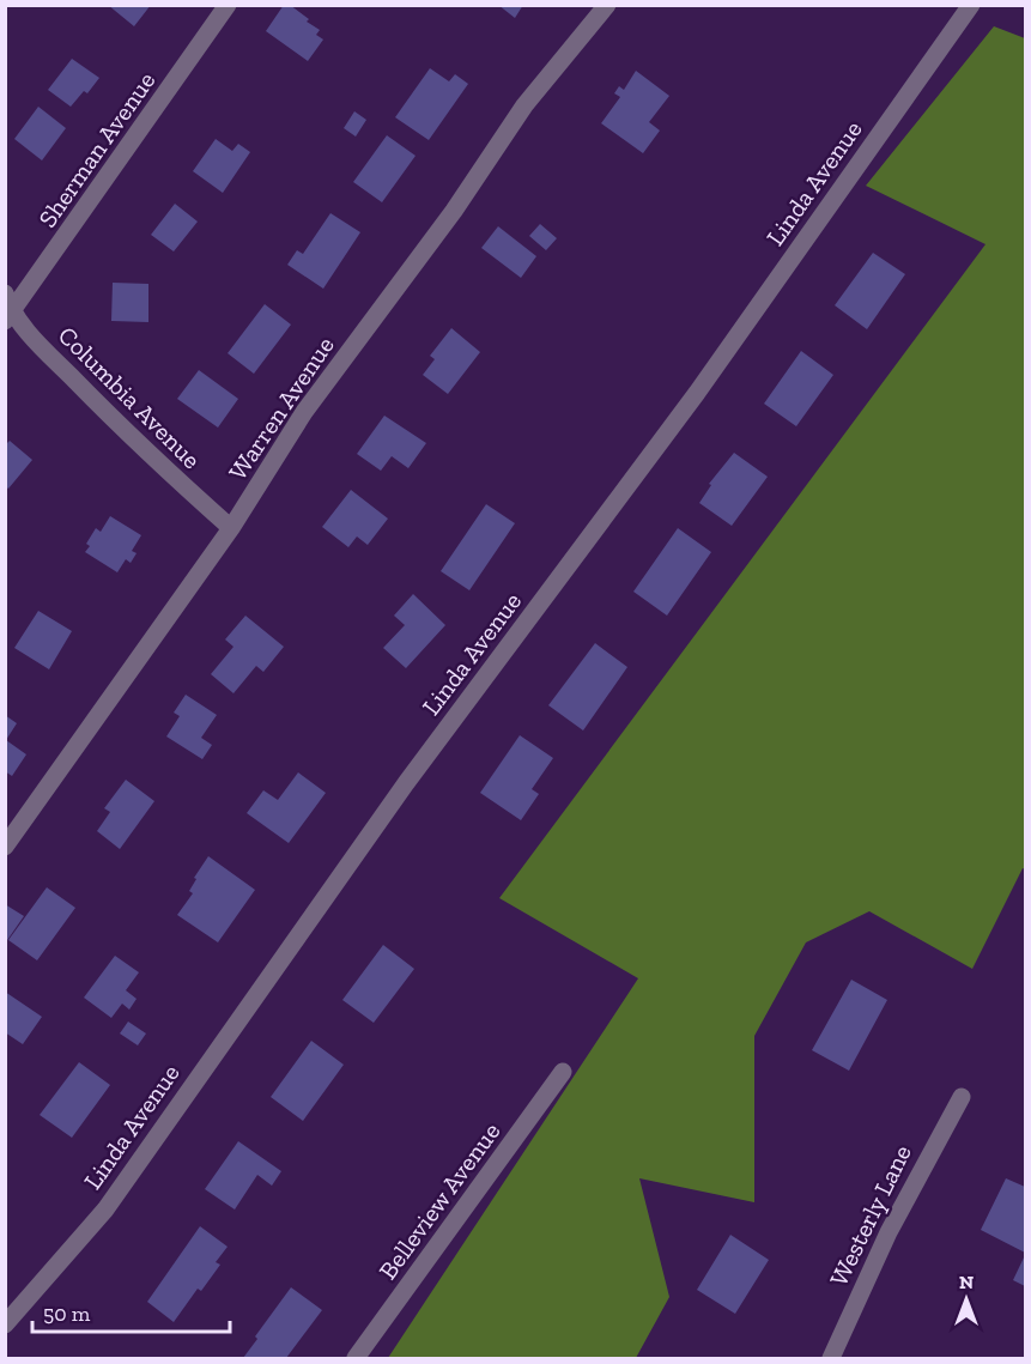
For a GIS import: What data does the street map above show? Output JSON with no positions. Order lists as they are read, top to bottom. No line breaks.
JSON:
{"streets":{"street":["Sherman Avenue","Linda Avenue","Columbia Avenue","Warren Avenue","Belleview Avenue","Westerly Lane"]},"crossings":[["Sherman Avenue","Columbia Avenue"],["Columbia Avenue","Warren Avenue"]],"scale_bar":"50 m","north":"top"}
